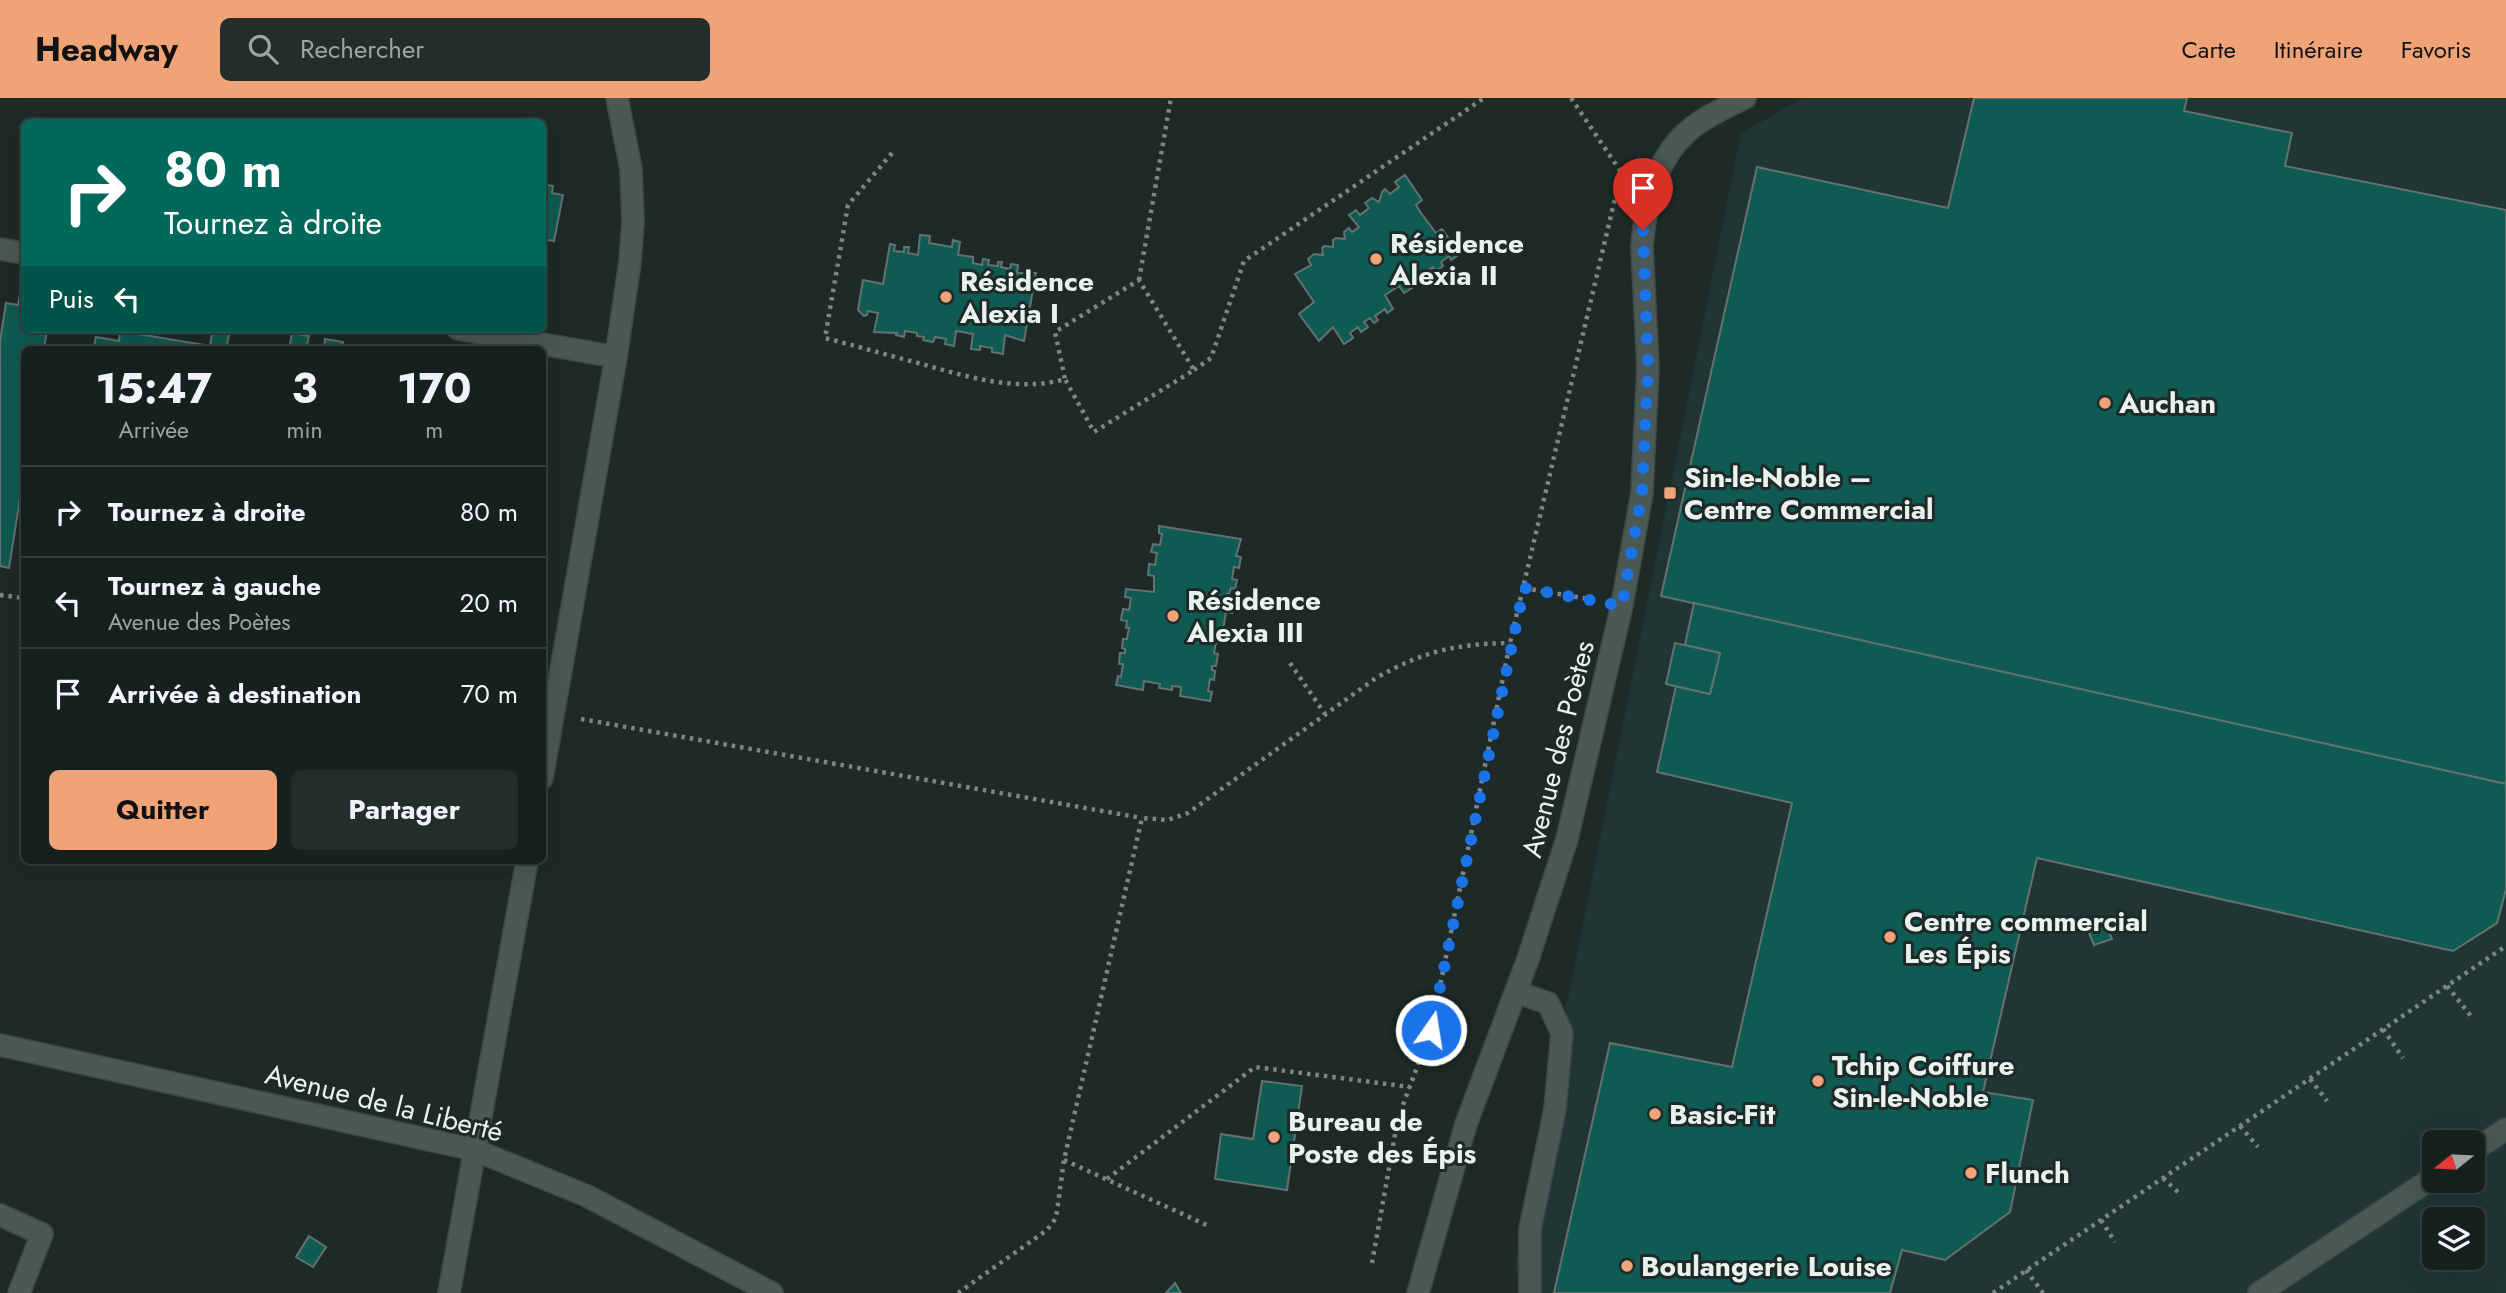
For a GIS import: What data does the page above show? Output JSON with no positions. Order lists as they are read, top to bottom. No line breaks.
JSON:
{"streets":{"street":["Avenue des Poètes","Avenue de la Liberté"]},"places":{"other":["Résidence Alexia II","Résidence Alexia I","Auchan","Résidence Alexia III","Centre commercial Les Épis","Tchip Coiffure Sin-le-Noble","Basic-Fit","Bureau de Poste des Épis","Flunch","Boulangerie Louise"],"transit":["Sin-le-Noble – Centre Commercial"]},"north":"left","page":{"header":"Headway","search":"Rechercher","nav":["Carte","Itinéraire","Favoris"],"turn":["80 m","Tournez à droite"],"then":"Puis","eta":["15:47","Arrivée","3","min","170","m"],"list":[{"name":"Tournez à droite","value":"80 m"},{"name":"Tournez à gauche","note":"Avenue des Poètes","value":"20 m"},{"name":"Arrivée à destination","value":"70 m"}],"buttons":["Quitter","Partager"]}}
